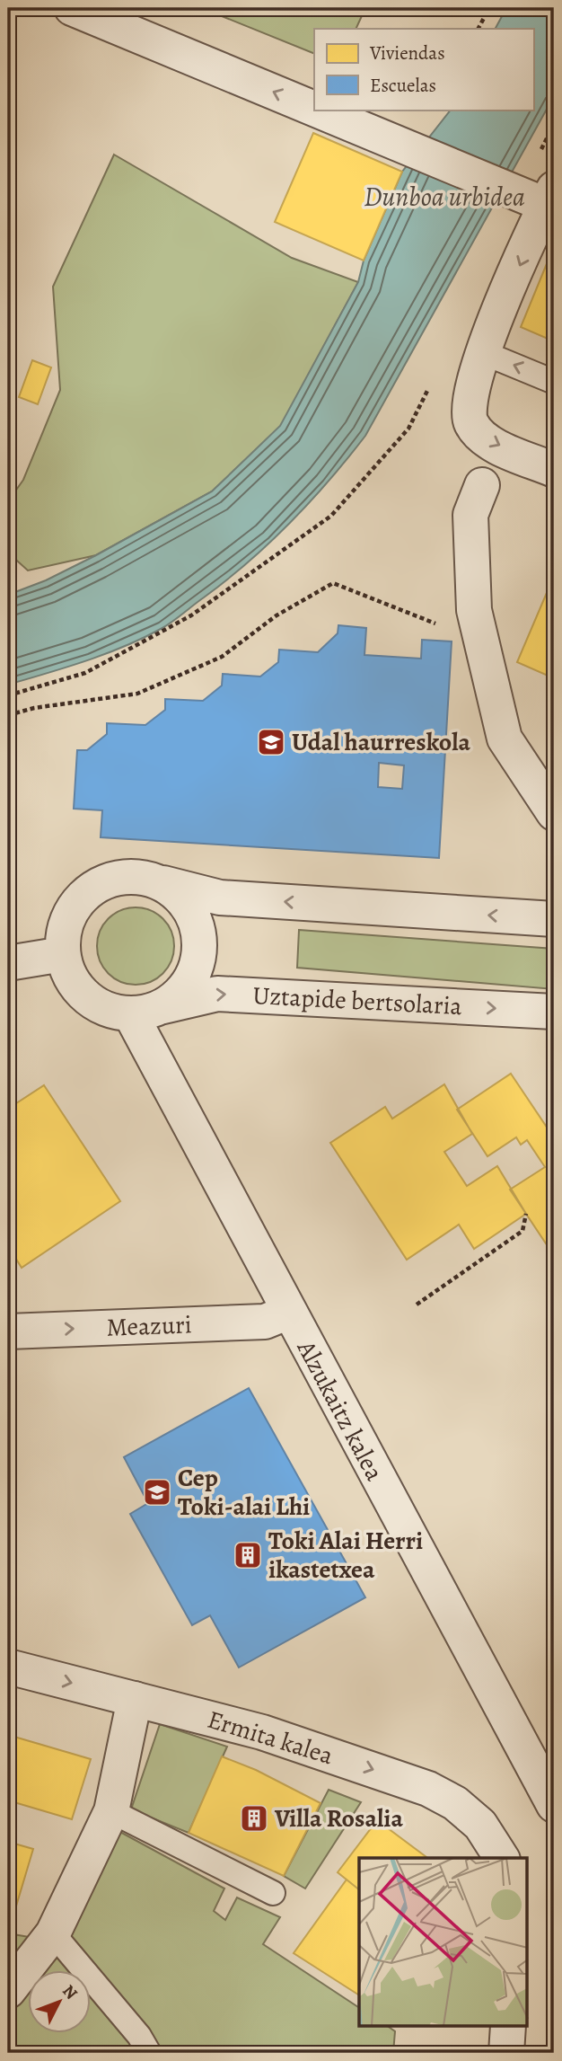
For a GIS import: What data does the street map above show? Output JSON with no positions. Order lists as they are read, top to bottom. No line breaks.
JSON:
{"streets":{"street":["Uztapide bertsolaria","Meazuri","Alzukaitz kalea","Ermita kalea"]},"crossings":[["Uztapide bertsolaria","Alzukaitz kalea"],["Meazuri","Alzukaitz kalea"]],"one_way":["Meazuri","Ermita kalea"],"water":["Dunboa urbidea"],"places":{"school or university":["Udal haurreskola","Cep Toki-alai Lhi"],"building":["Toki Alai Herri ikastetxea","Villa Rosalia"]},"legend":["Viviendas","Escuelas"],"north":"top right"}
